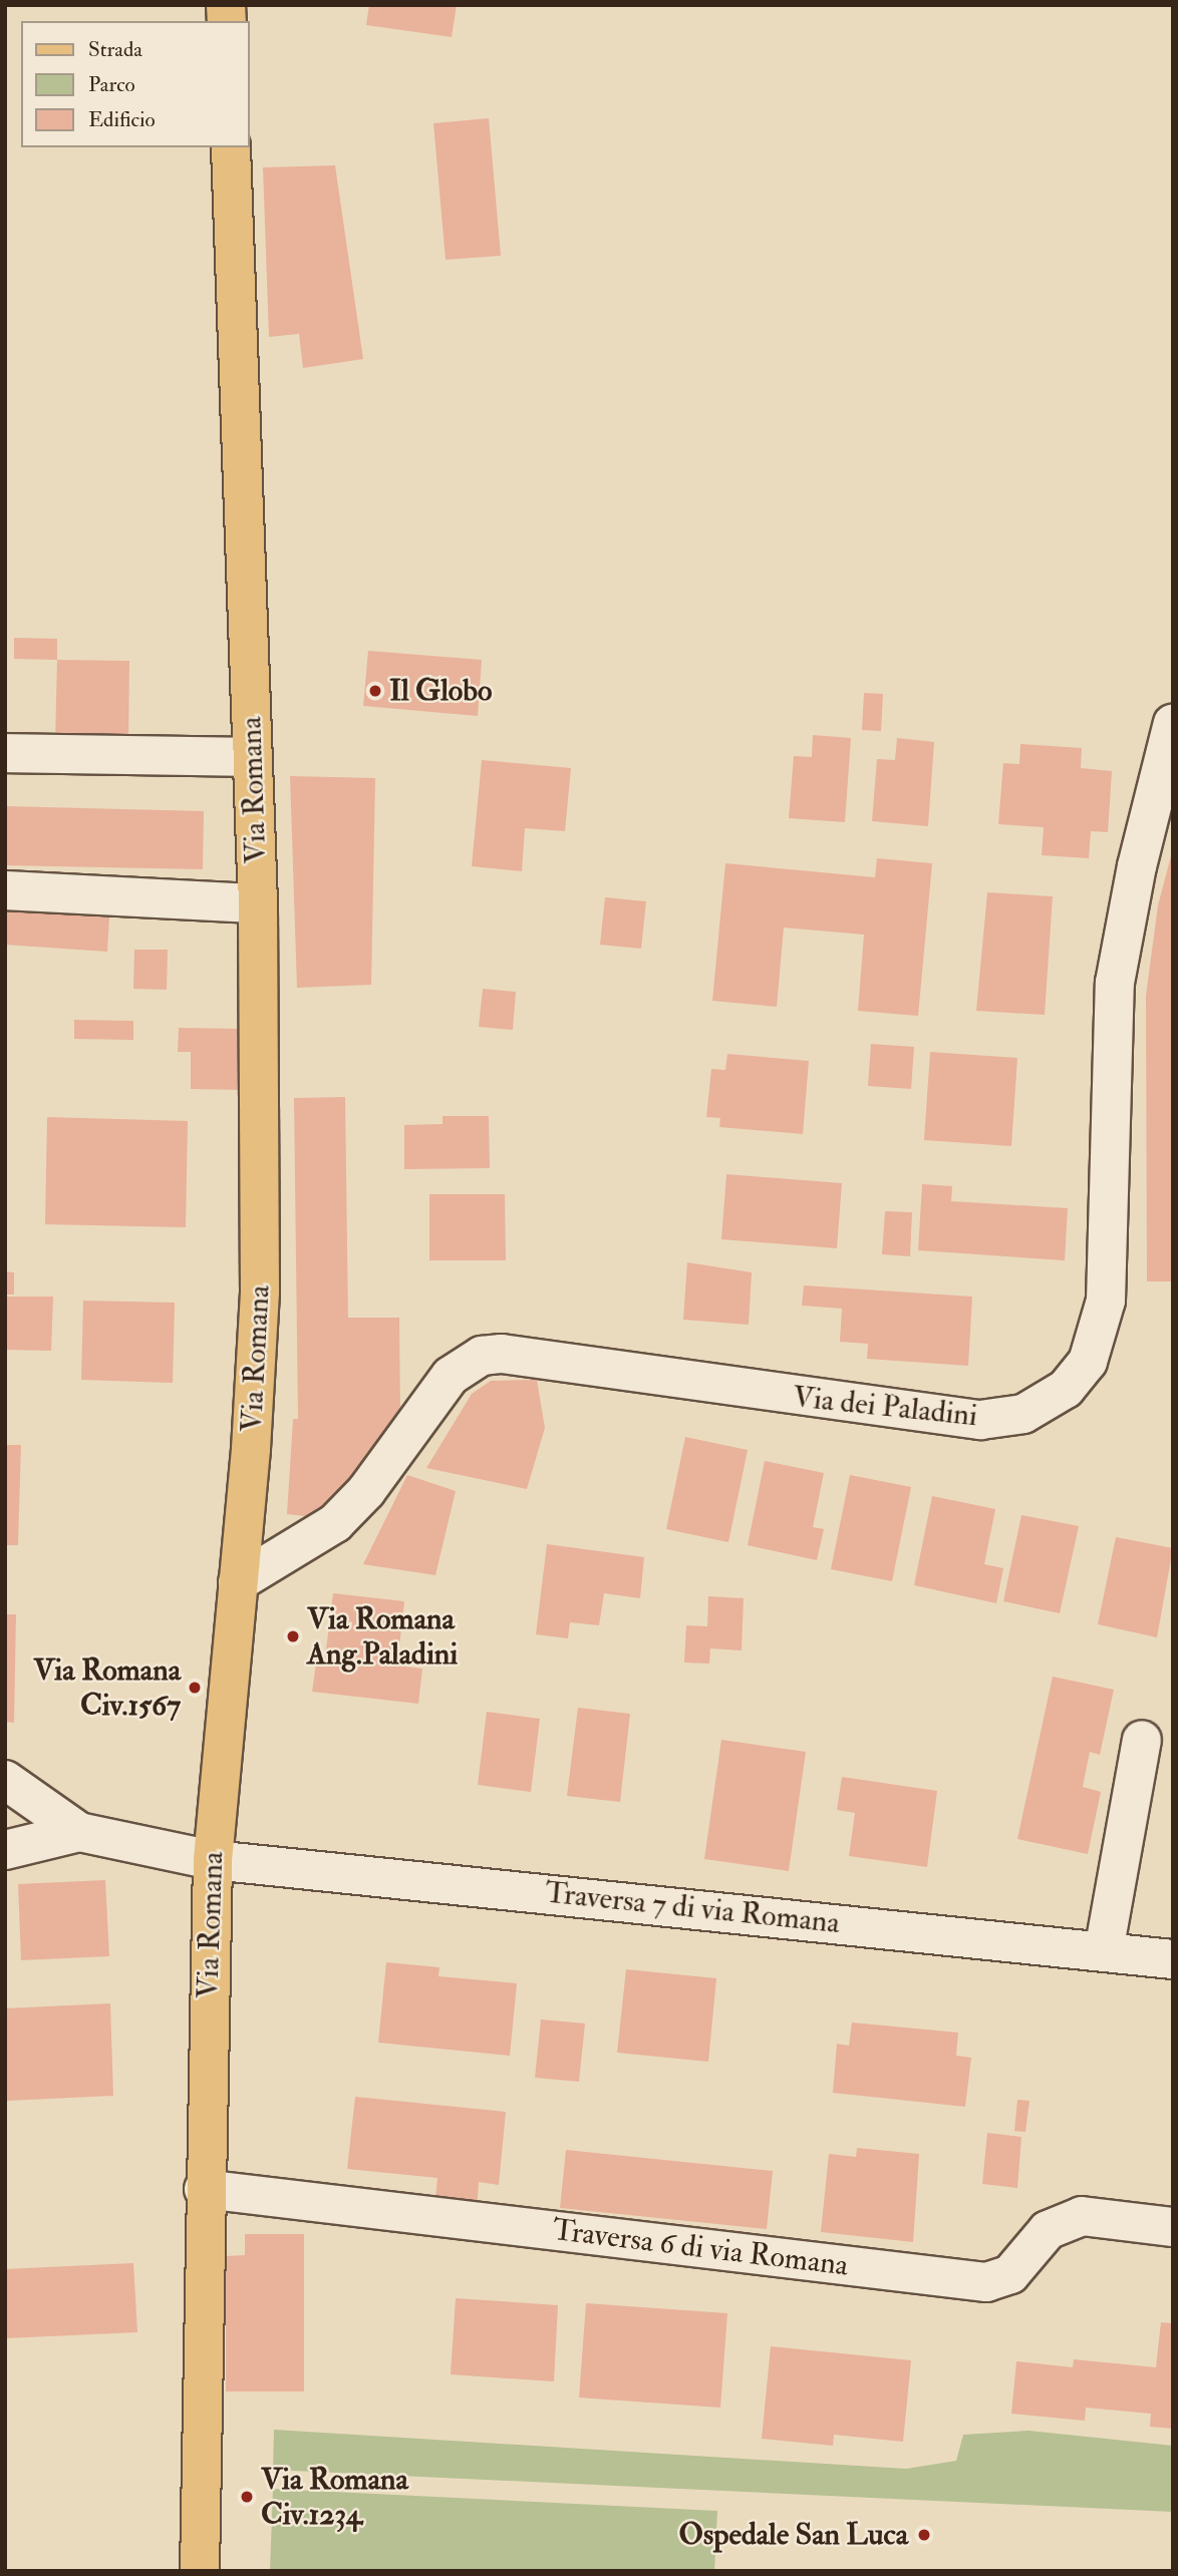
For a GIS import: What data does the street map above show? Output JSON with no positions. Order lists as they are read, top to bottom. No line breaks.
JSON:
{"streets":{"main road":["Via Romana"],"street":["Via dei Paladini","Traversa 7 di via Romana","Traversa 6 di via Romana"]},"crossings":[["Via Romana","Via dei Paladini"],["Via Romana","Traversa 7 di via Romana"],["Via Romana","Traversa 6 di via Romana"]],"places":["Il Globo","Via Romana Ang.Paladini","Via Romana Civ.1567","Via Romana Civ.1234","Ospedale San Luca"],"legend":["Strada","Parco","Edificio"]}
